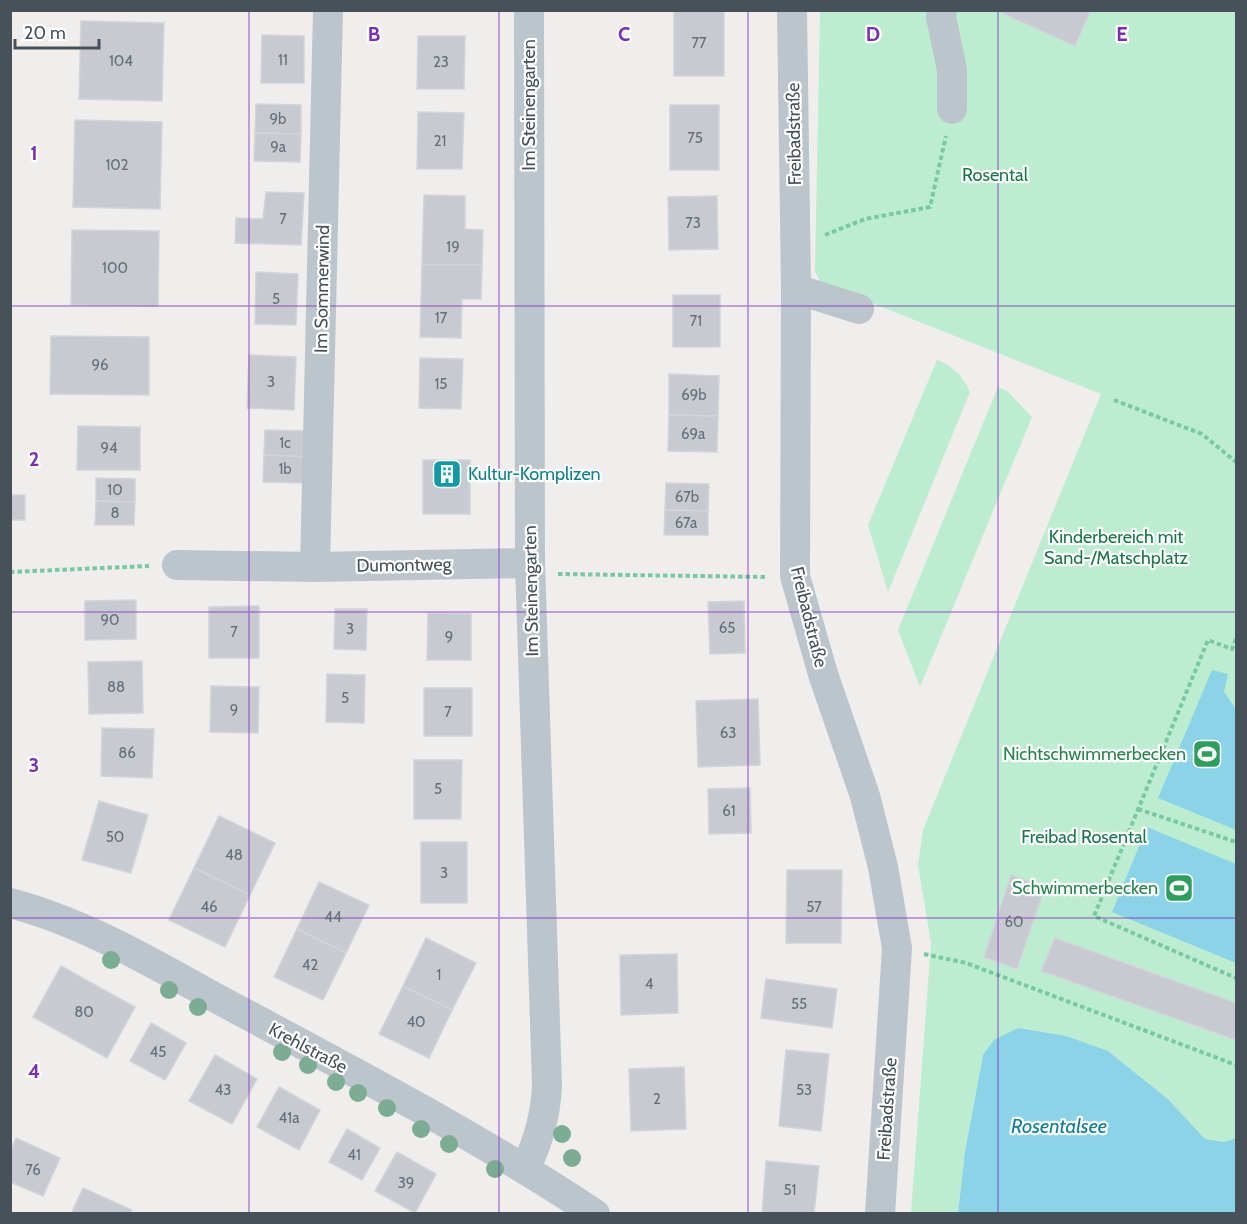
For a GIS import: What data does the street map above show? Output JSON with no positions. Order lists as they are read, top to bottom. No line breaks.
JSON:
{"streets":{"street":["Im Steinengarten","Freibadstraße","Im Sommerwind","Dumontweg","Krehlstraße"]},"crossings":[["Im Steinengarten","Dumontweg"],["Im Steinengarten","Krehlstraße"],["Im Sommerwind","Dumontweg"]],"water":["Rosentalsee"],"parks":["Rosental","Kinderbereich mit Sand-/Matschplatz","Freibad Rosental"],"places":{"building":["Kultur-Komplizen"],"sports":["Nichtschwimmerbecken","Schwimmerbecken"]},"house_numbers":["77","11","104","23","9b","75","21","9a","102","7","73","19","100","5","17","71","96","3","15","69b","69a","1c","94","1b","10","67b","8","67a","90","65","3","7","9","88","5","9","7","63","86","5","61","50","48","3","46","57","44","60","42","1","4","55","80","40","45","43","53","2","41a","41","76","39","51"],"scale_bar":"20 m","grid":{"columns":["B","C","D","E"],"rows":["1","2","3","4"]}}
